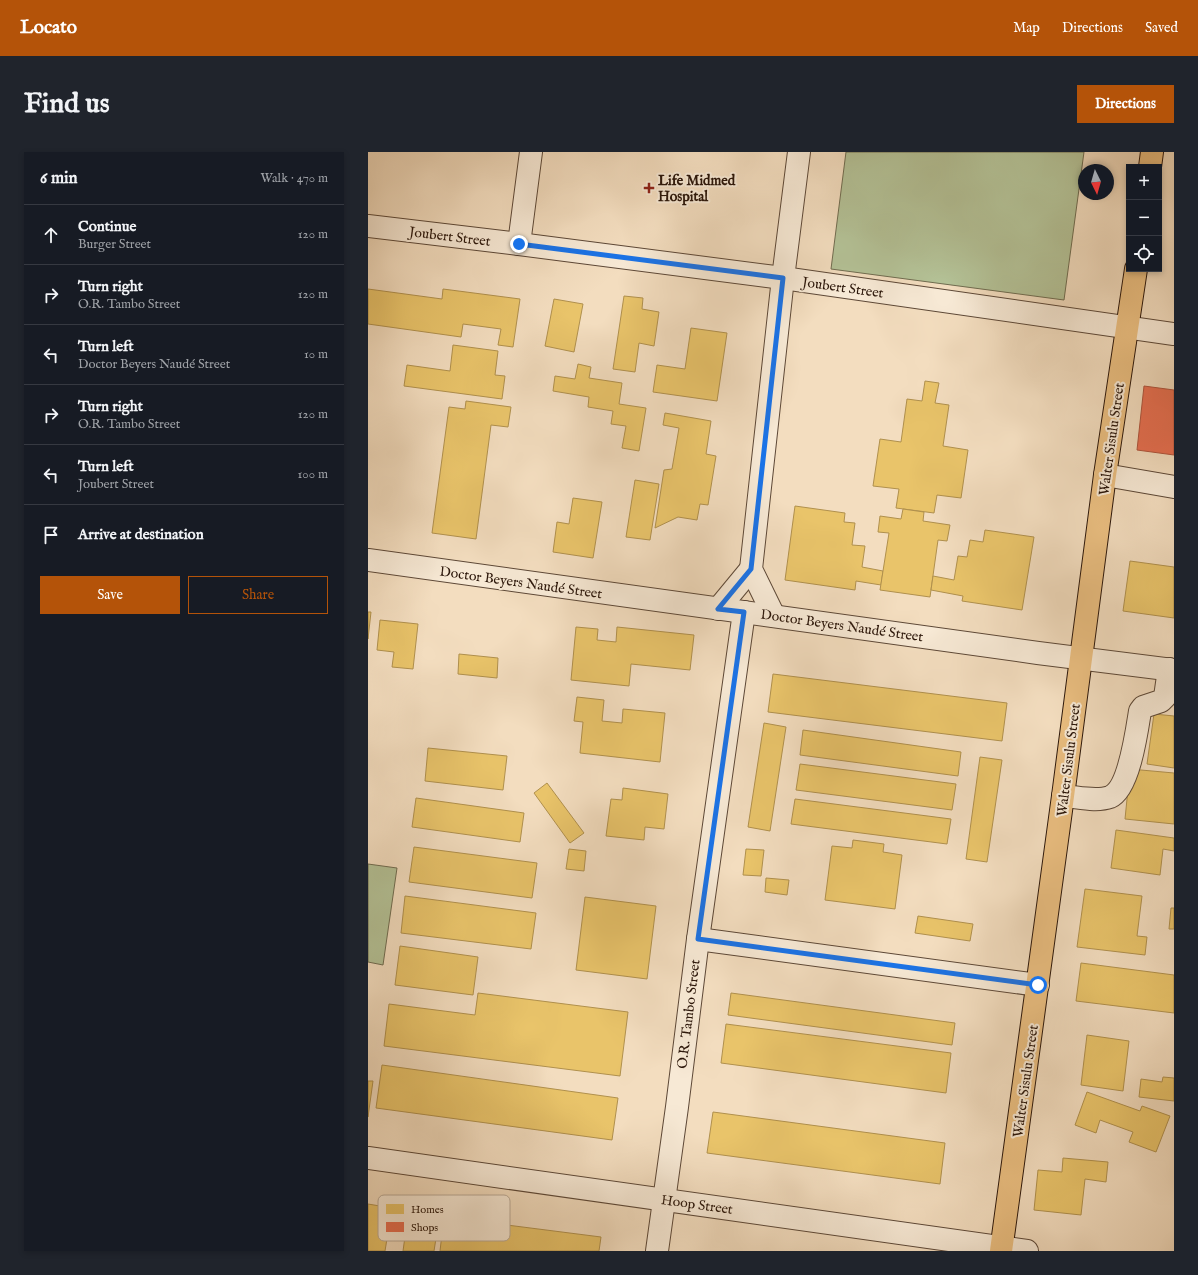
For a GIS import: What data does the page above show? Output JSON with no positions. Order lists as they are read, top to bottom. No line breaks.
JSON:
{"streets":{"highway":["Walter Sisulu Street"],"street":["Joubert Street","Doctor Beyers Naudé Street","O.R. Tambo Street","Hoop Street"]},"crossings":[["Joubert Street","Walter Sisulu Street"],["Walter Sisulu Street","Doctor Beyers Naudé Street"],["Walter Sisulu Street","Hoop Street"],["Doctor Beyers Naudé Street","O.R. Tambo Street"],["O.R. Tambo Street","Hoop Street"]],"places":{"health":["Life Midmed Hospital"]},"legend":["Homes","Shops"],"north":"bottom","page":{"header":"Locato","nav":["Map","Directions","Saved"],"buttons":["Directions",["Save","Share"]],"title":"Find us","heading":["6 min","Walk · 470 m"],"map_buttons":["+","−"],"list":[["Continue","Burger Street","120 m"],["Turn right","O.R. Tambo Street","120 m"],["Turn left","Doctor Beyers Naudé Street","10 m"],["Turn right","O.R. Tambo Street","120 m"],["Turn left","Joubert Street","100 m"],"Arrive at destination"]}}
